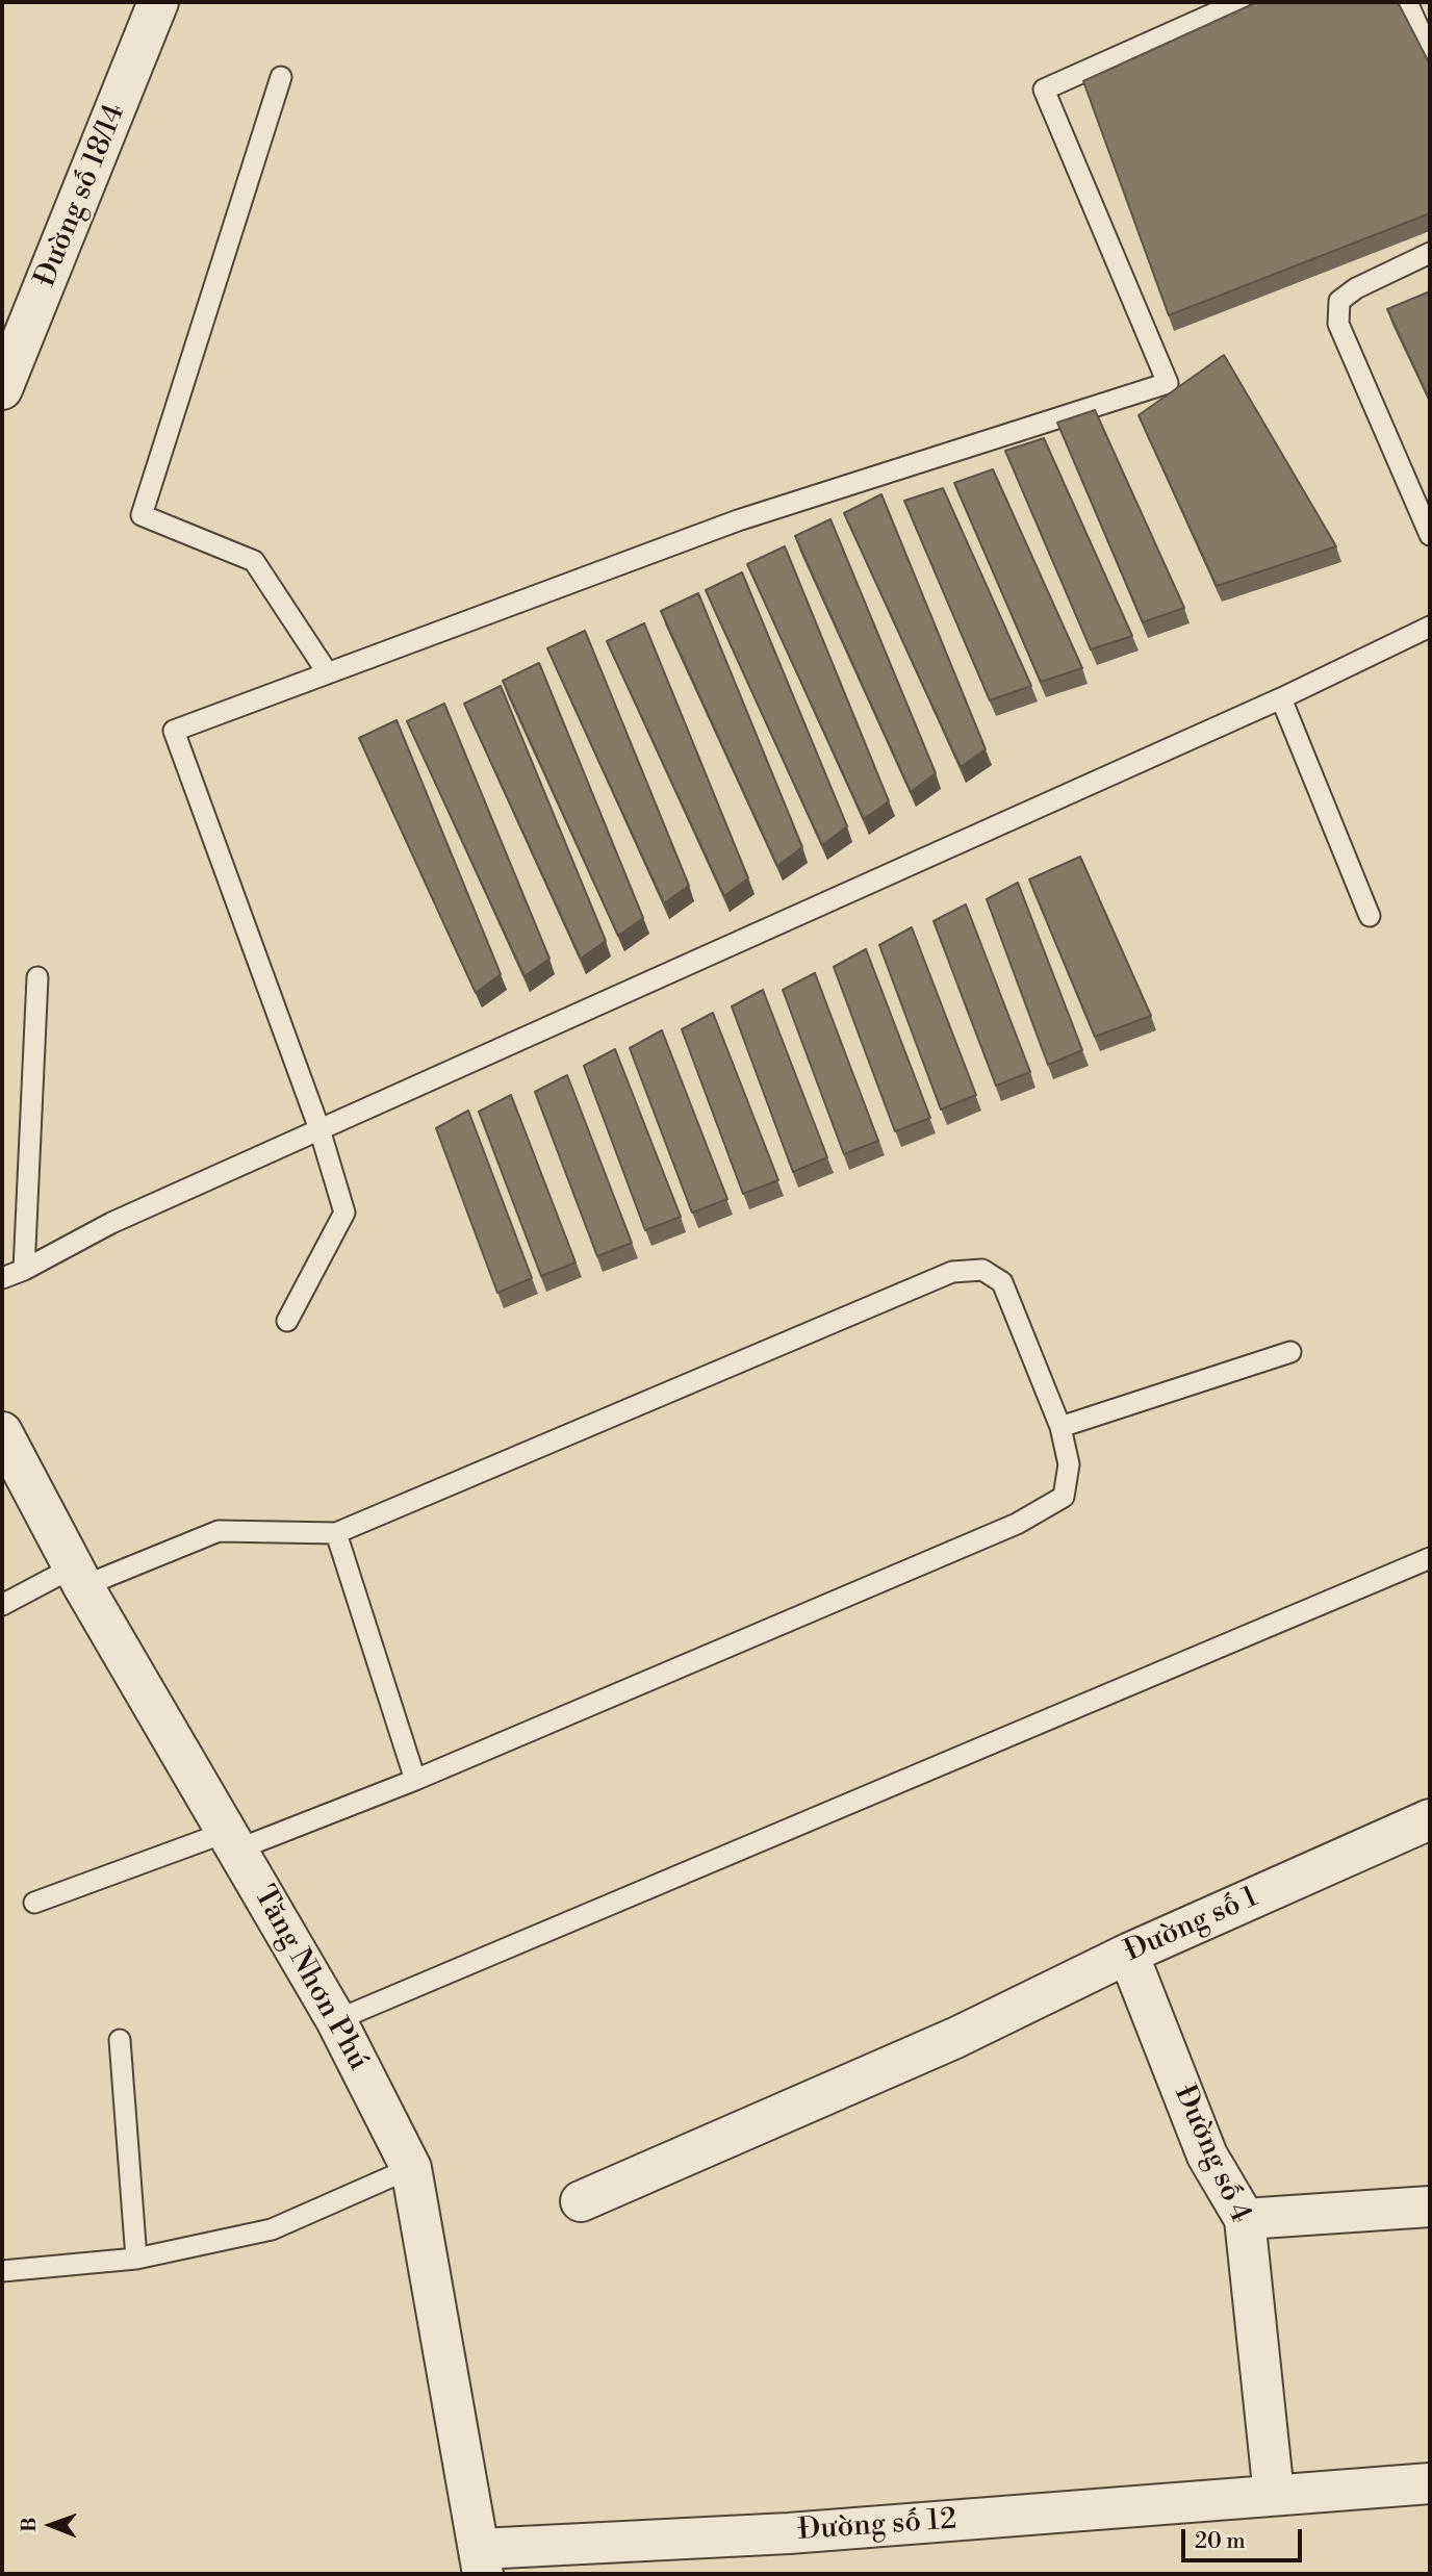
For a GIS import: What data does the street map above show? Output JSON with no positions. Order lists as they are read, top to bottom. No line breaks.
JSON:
{"streets":{"street":["Đường số 18/14","Đường số 1","Tăng Nhơn Phú","Đường số 4","Đường số 12"]},"crossings":[["Đường số 1","Đường số 4"],["Tăng Nhơn Phú","Đường số 12"],["Đường số 4","Đường số 12"]],"scale_bar":"20 m","north":"left"}
